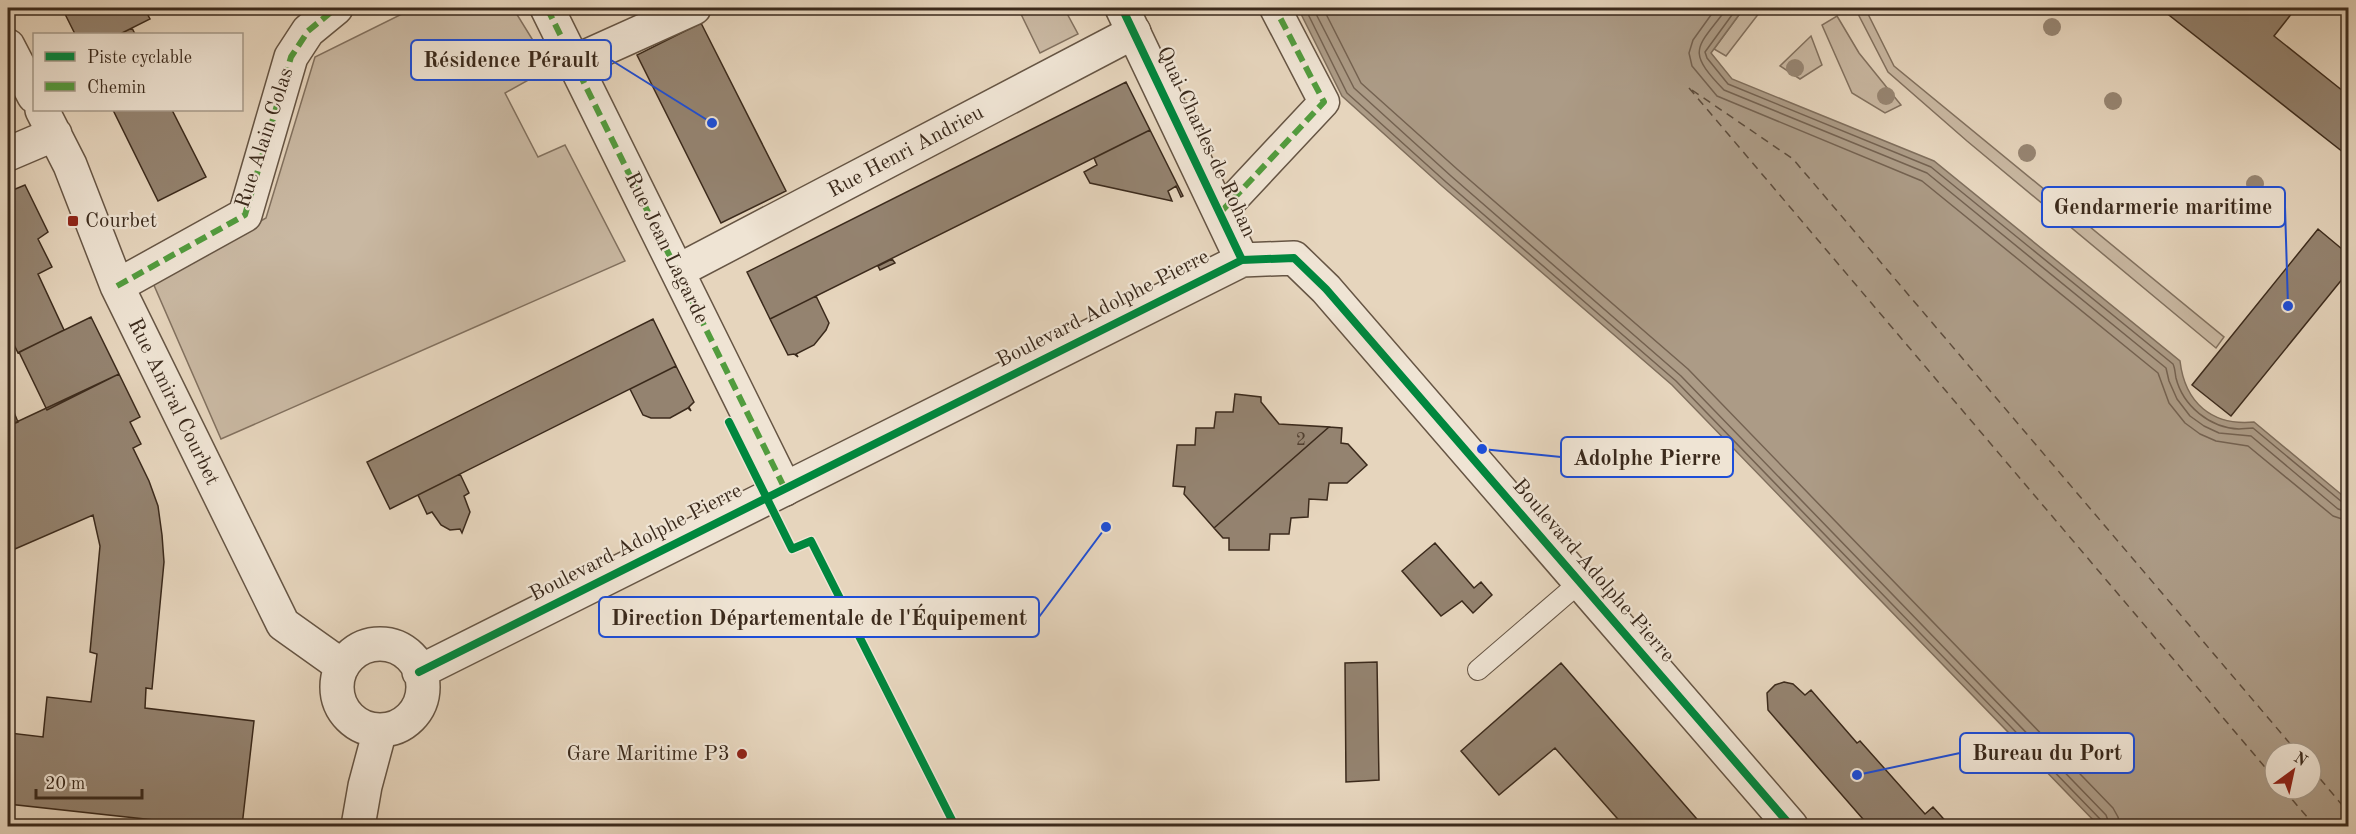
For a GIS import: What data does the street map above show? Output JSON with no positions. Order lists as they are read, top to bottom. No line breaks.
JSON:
{"streets":{"street":["Rue Alain Colas","Quai Charles de Rohan","Rue Henri Andrieu","Rue Jean Lagarde","Boulevard Adolphe Pierre","Rue Amiral Courbet"]},"crossings":[["Rue Alain Colas","Rue Amiral Courbet"],["Quai Charles de Rohan","Rue Henri Andrieu"],["Quai Charles de Rohan","Boulevard Adolphe Pierre"],["Rue Henri Andrieu","Rue Jean Lagarde"],["Rue Jean Lagarde","Boulevard Adolphe Pierre"],["Boulevard Adolphe Pierre","Rue Amiral Courbet"]],"places":{"other":["Résidence Pérault","Gendarmerie maritime","Adolphe Pierre","Direction Départementale de l'Équipement","Gare Maritime P3","Bureau du Port"],"transit":["Courbet"]},"house_numbers":["2"],"legend":["Piste cyclable","Chemin"],"scale_bar":"20 m","north":"top right"}
